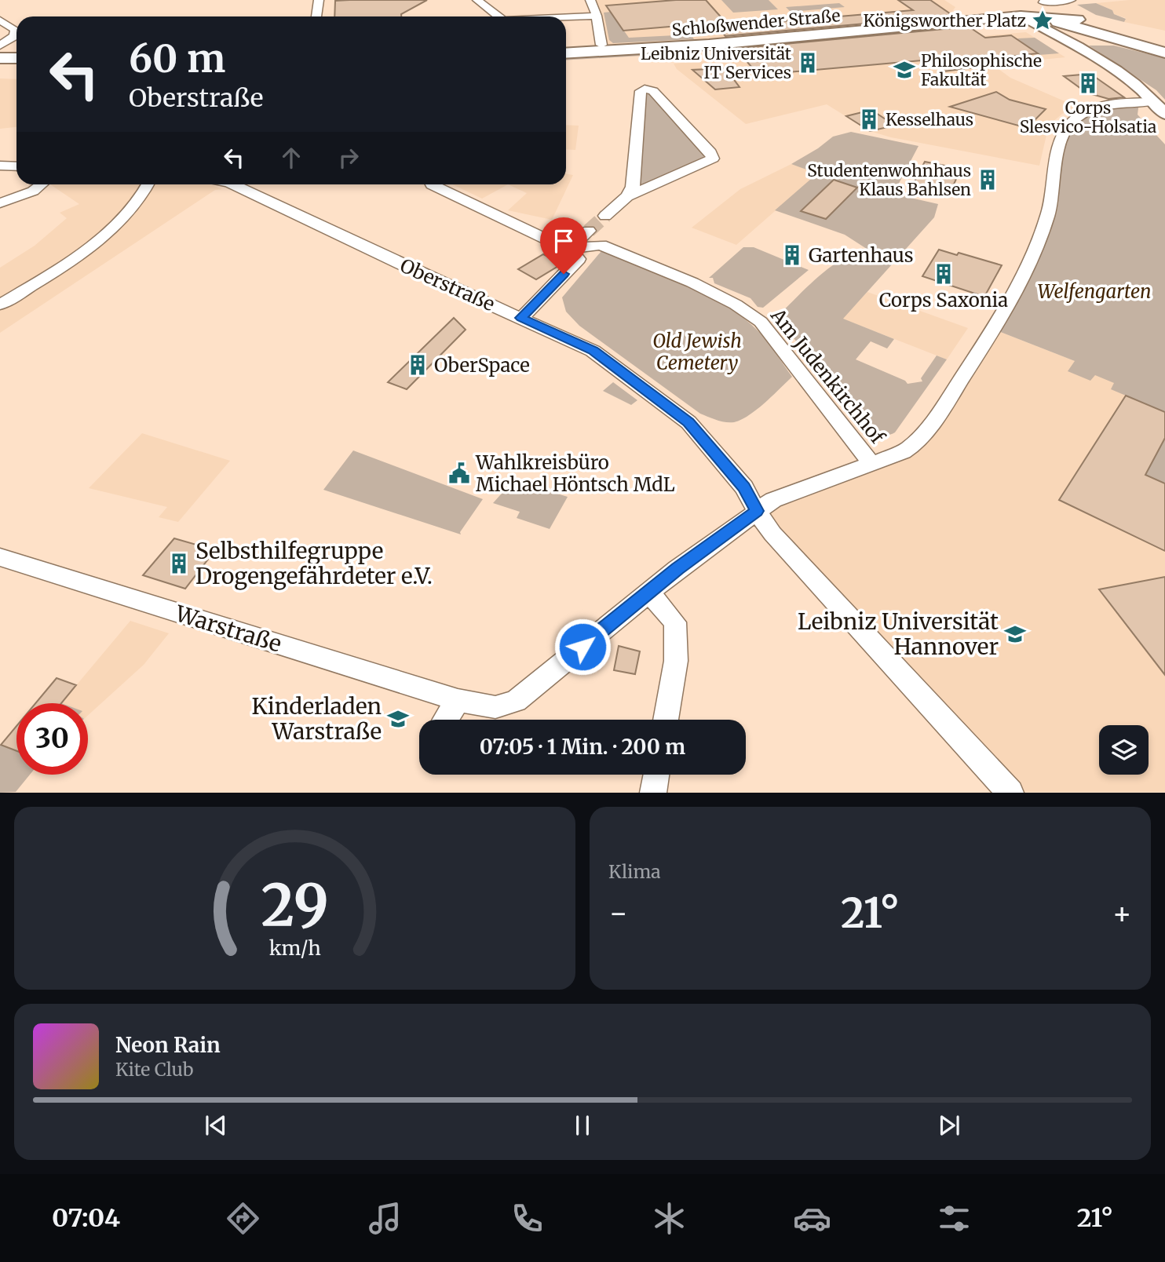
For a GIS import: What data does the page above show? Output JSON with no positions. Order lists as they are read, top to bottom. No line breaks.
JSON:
{"streets":{"main road":["Schloßwender Straße"],"street":["Oberstraße","Am Judenkirchhof","Warstraße"]},"crossings":[["Oberstraße","Warstraße"],["Am Judenkirchhof","Warstraße"]],"parks":["Welfengarten","Old Jewish Cemetery"],"places":{"place":["Königsworther Platz"],"building":["Leibniz Universität IT Services","Corps Slesvico-Holsatia","Kesselhaus","Studentenwohnhaus Klaus Bahlsen","Gartenhaus","Corps Saxonia","OberSpace","Selbsthilfegruppe Drogengefährdeter e.V."],"school or university":["Philosophische Fakultät","Leibniz Universität Hannover","Kinderladen Warstraße"],"public building":["Wahlkreisbüro Michael Höntsch MdL"]},"page":{"turn":["60 m","Oberstraße"],"limit":"30","trip":"07:05 · 1 Min. · 200 m","tile":"Klima","heat":["−","21°","+"],"song":["Neon Rain","Kite Club"],"tabs":["07:04","21°"],"gauge":["29","km/h"]}}
